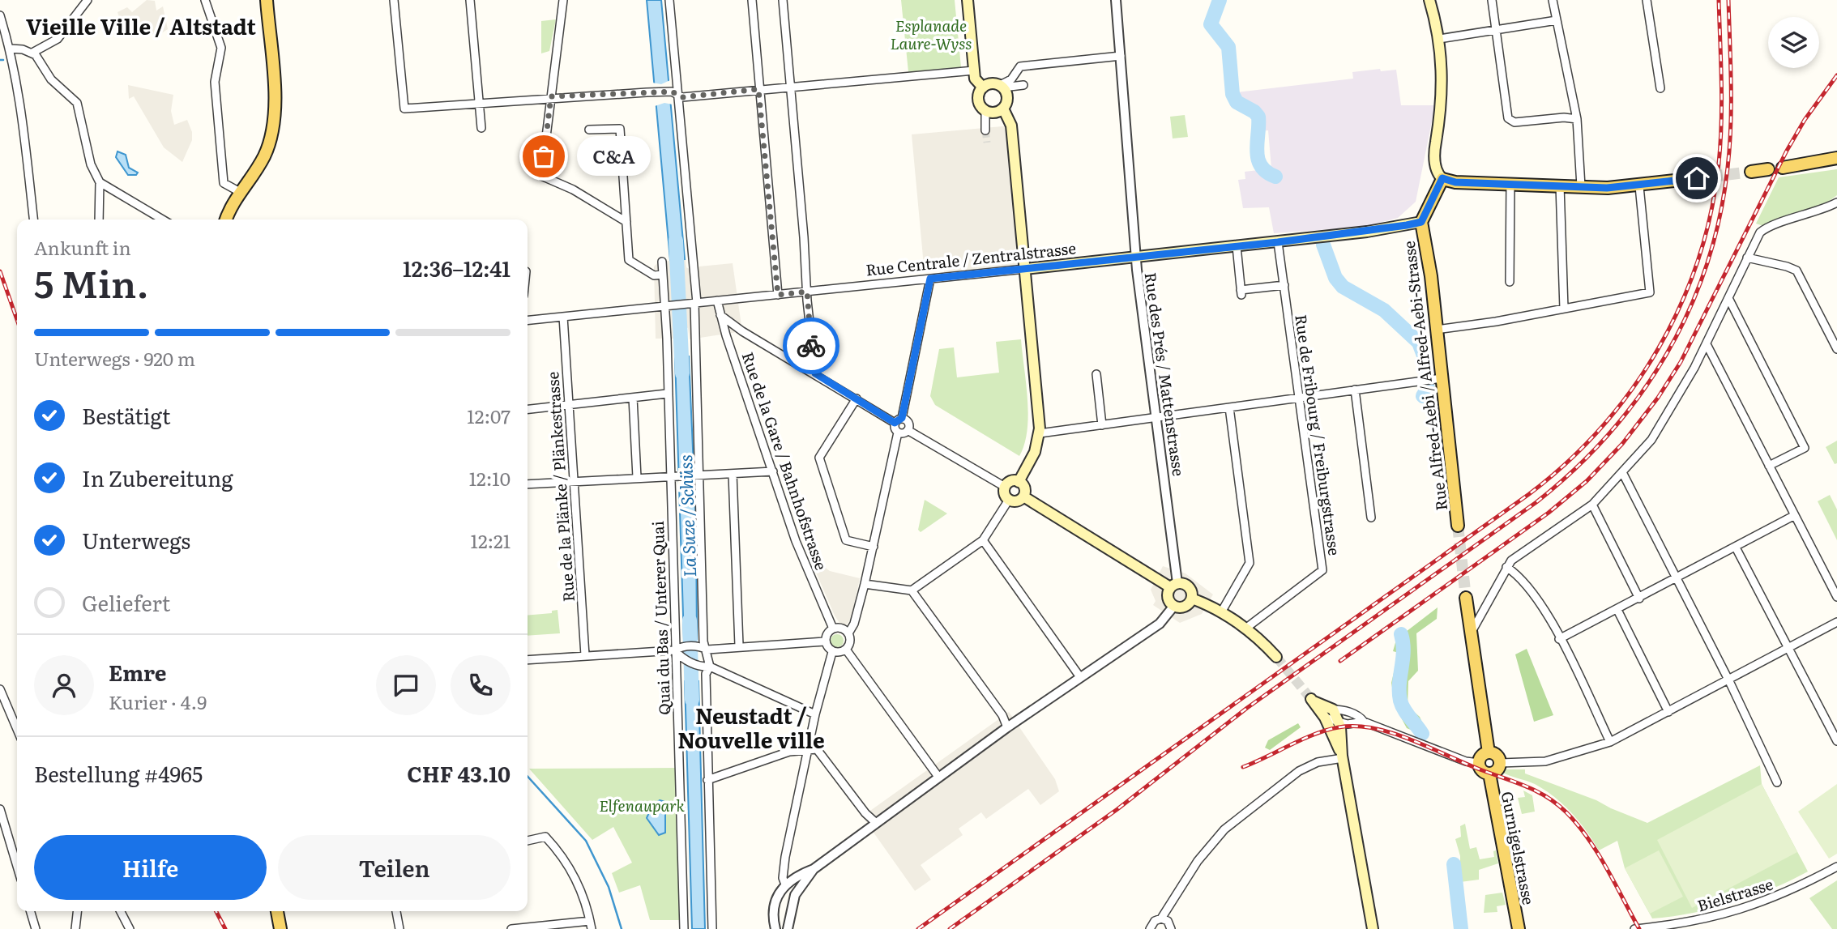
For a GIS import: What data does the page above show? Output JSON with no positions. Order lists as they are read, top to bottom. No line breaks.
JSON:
{"streets":{"main road":["Rue Centrale / Zentralstrasse","Rue Alfred-Aebi / Alfred-Aebi-Strasse","Gurnigelstrasse"],"street":["Rue des Prés / Mattenstrasse","Rue de Fribourg / Freiburgstrasse","Rue de la Gare / Bahnhofstrasse","Rue de la Plänke / Plänkestrasse","Quai du Bas / Unterer Quai","Bielstrasse"]},"crossings":[["Rue Centrale / Zentralstrasse","Rue des Prés / Mattenstrasse"],["Rue Centrale / Zentralstrasse","Rue Alfred-Aebi / Alfred-Aebi-Strasse"],["Rue Centrale / Zentralstrasse","Rue de Fribourg / Freiburgstrasse"],["Rue Centrale / Zentralstrasse","Rue de la Gare / Bahnhofstrasse"],["Rue Centrale / Zentralstrasse","Rue de la Plänke / Plänkestrasse"],["Rue Centrale / Zentralstrasse","Quai du Bas / Unterer Quai"]],"districts":["Vieille Ville / Altstadt","Neustadt / Nouvelle ville"],"water":["La Suze / Schüss"],"parks":["Esplanade Laure-Wyss","Elfenaupark"],"places":["C&A"],"page":{"bubble":"C&A","heading":["5 Min.","Ankunft in","12:36–12:41"],"panel":["Emre","Kurier · 4.9","Bestellung #4965","CHF 43.10"],"bar":"Unterwegs · 920 m","list":[["Bestätigt","12:07"],["In Zubereitung","12:10"],["Unterwegs","12:21"],"Geliefert"],"buttons":["Hilfe","Teilen"]}}
